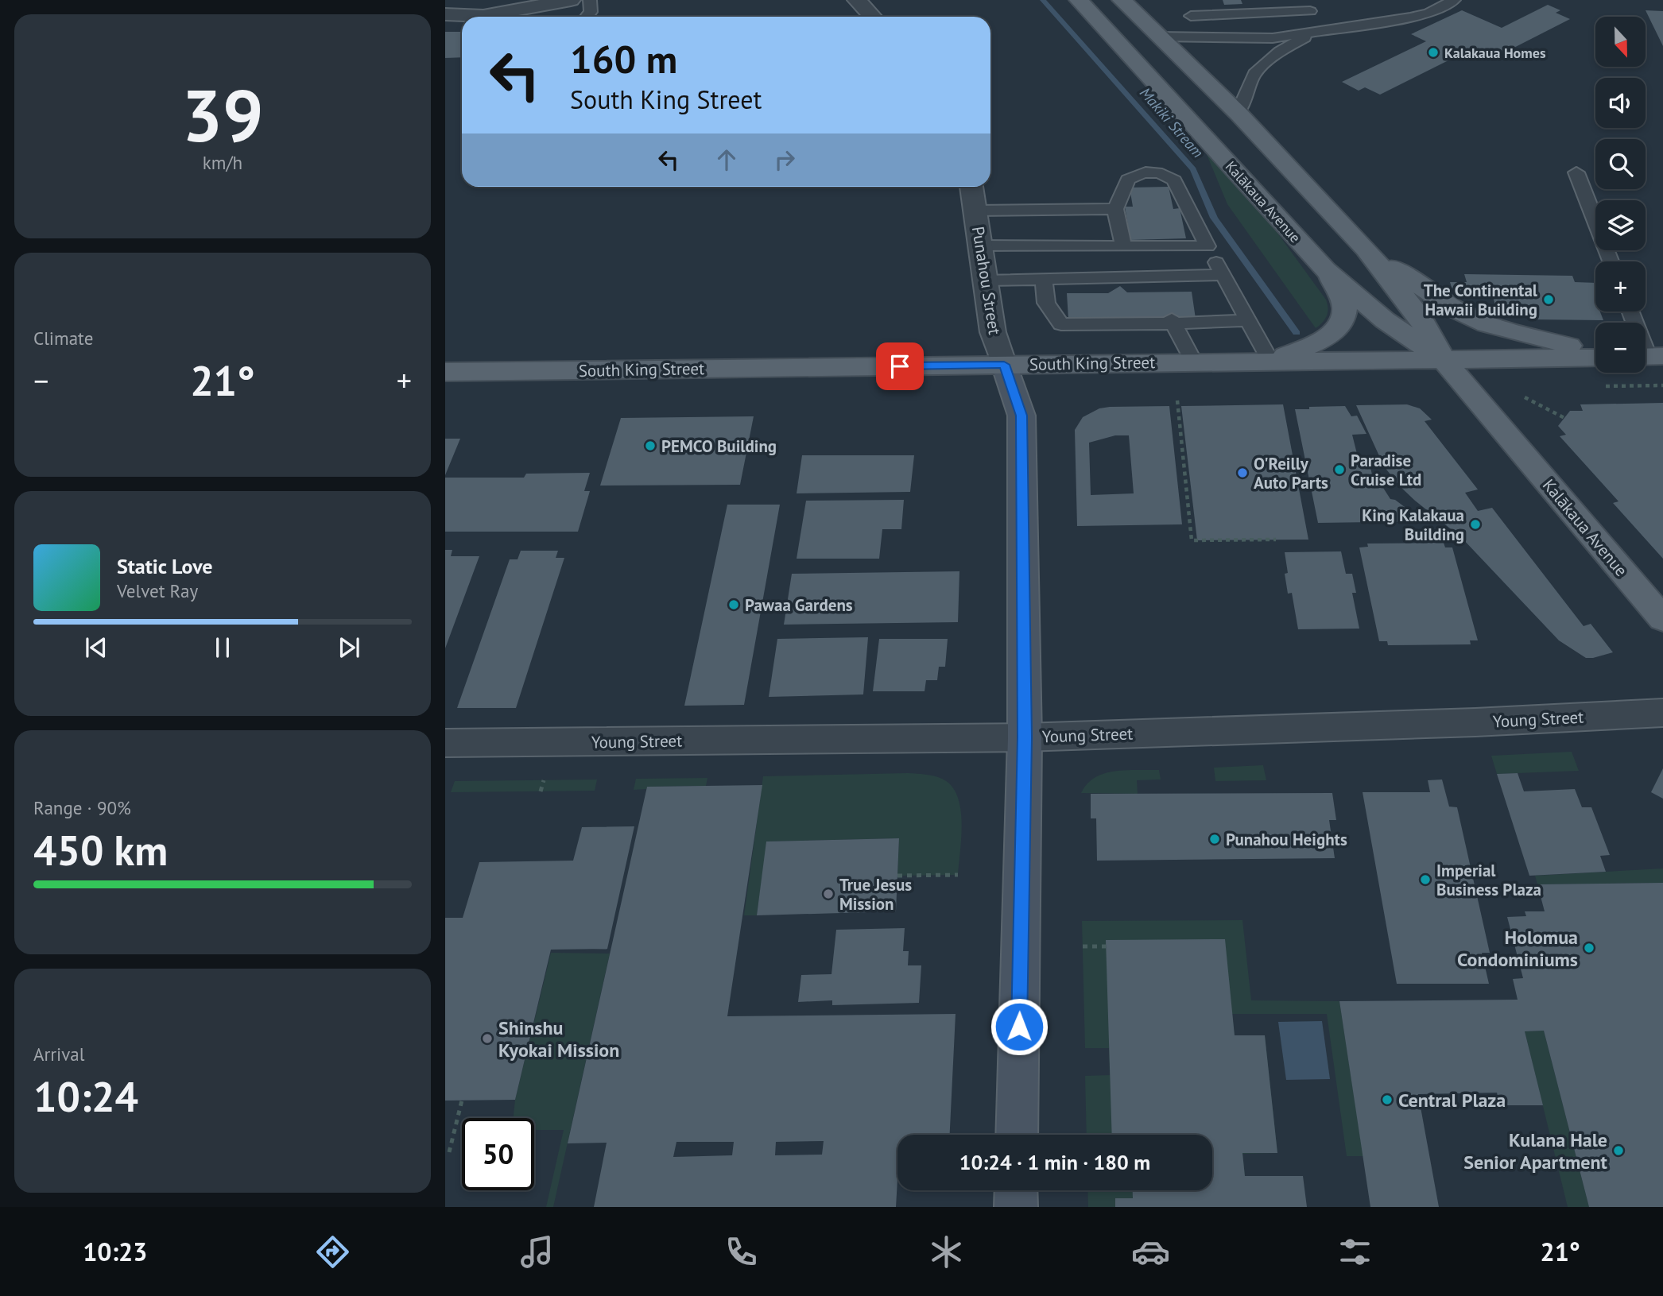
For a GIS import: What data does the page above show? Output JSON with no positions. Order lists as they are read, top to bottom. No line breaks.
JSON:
{"streets":{"main road":["Kalākaua Avenue","Punahou Street","South King Street"],"street":["Young Street"]},"crossings":[["Kalākaua Avenue","South King Street"],["Punahou Street","South King Street"],["Punahou Street","Young Street"]],"water":["Makiki Stream"],"places":["Kalakaua Homes","The Continental Hawaii Building","PEMCO Building","Paradise Cruise Ltd","O'Reilly Auto Parts","King Kalakaua Building","Pawaa Gardens","Punahou Heights","Imperial Business Plaza","True Jesus Mission","Holomua Condominiums","Shinshu Kyokai Mission","Central Plaza","Kulana Hale Senior Apartment"],"north":"bottom","page":{"tile":[["39","km/h"],"Climate",["Range · 90%","450 km"],["Arrival","10:24"]],"map_buttons":["+","−"],"turn":["160 m","South King Street"],"heat":["−","21°","+"],"song":["Static Love","Velvet Ray"],"limit":"50","trip":"10:24 · 1 min · 180 m","tabs":["10:23","21°"]}}
